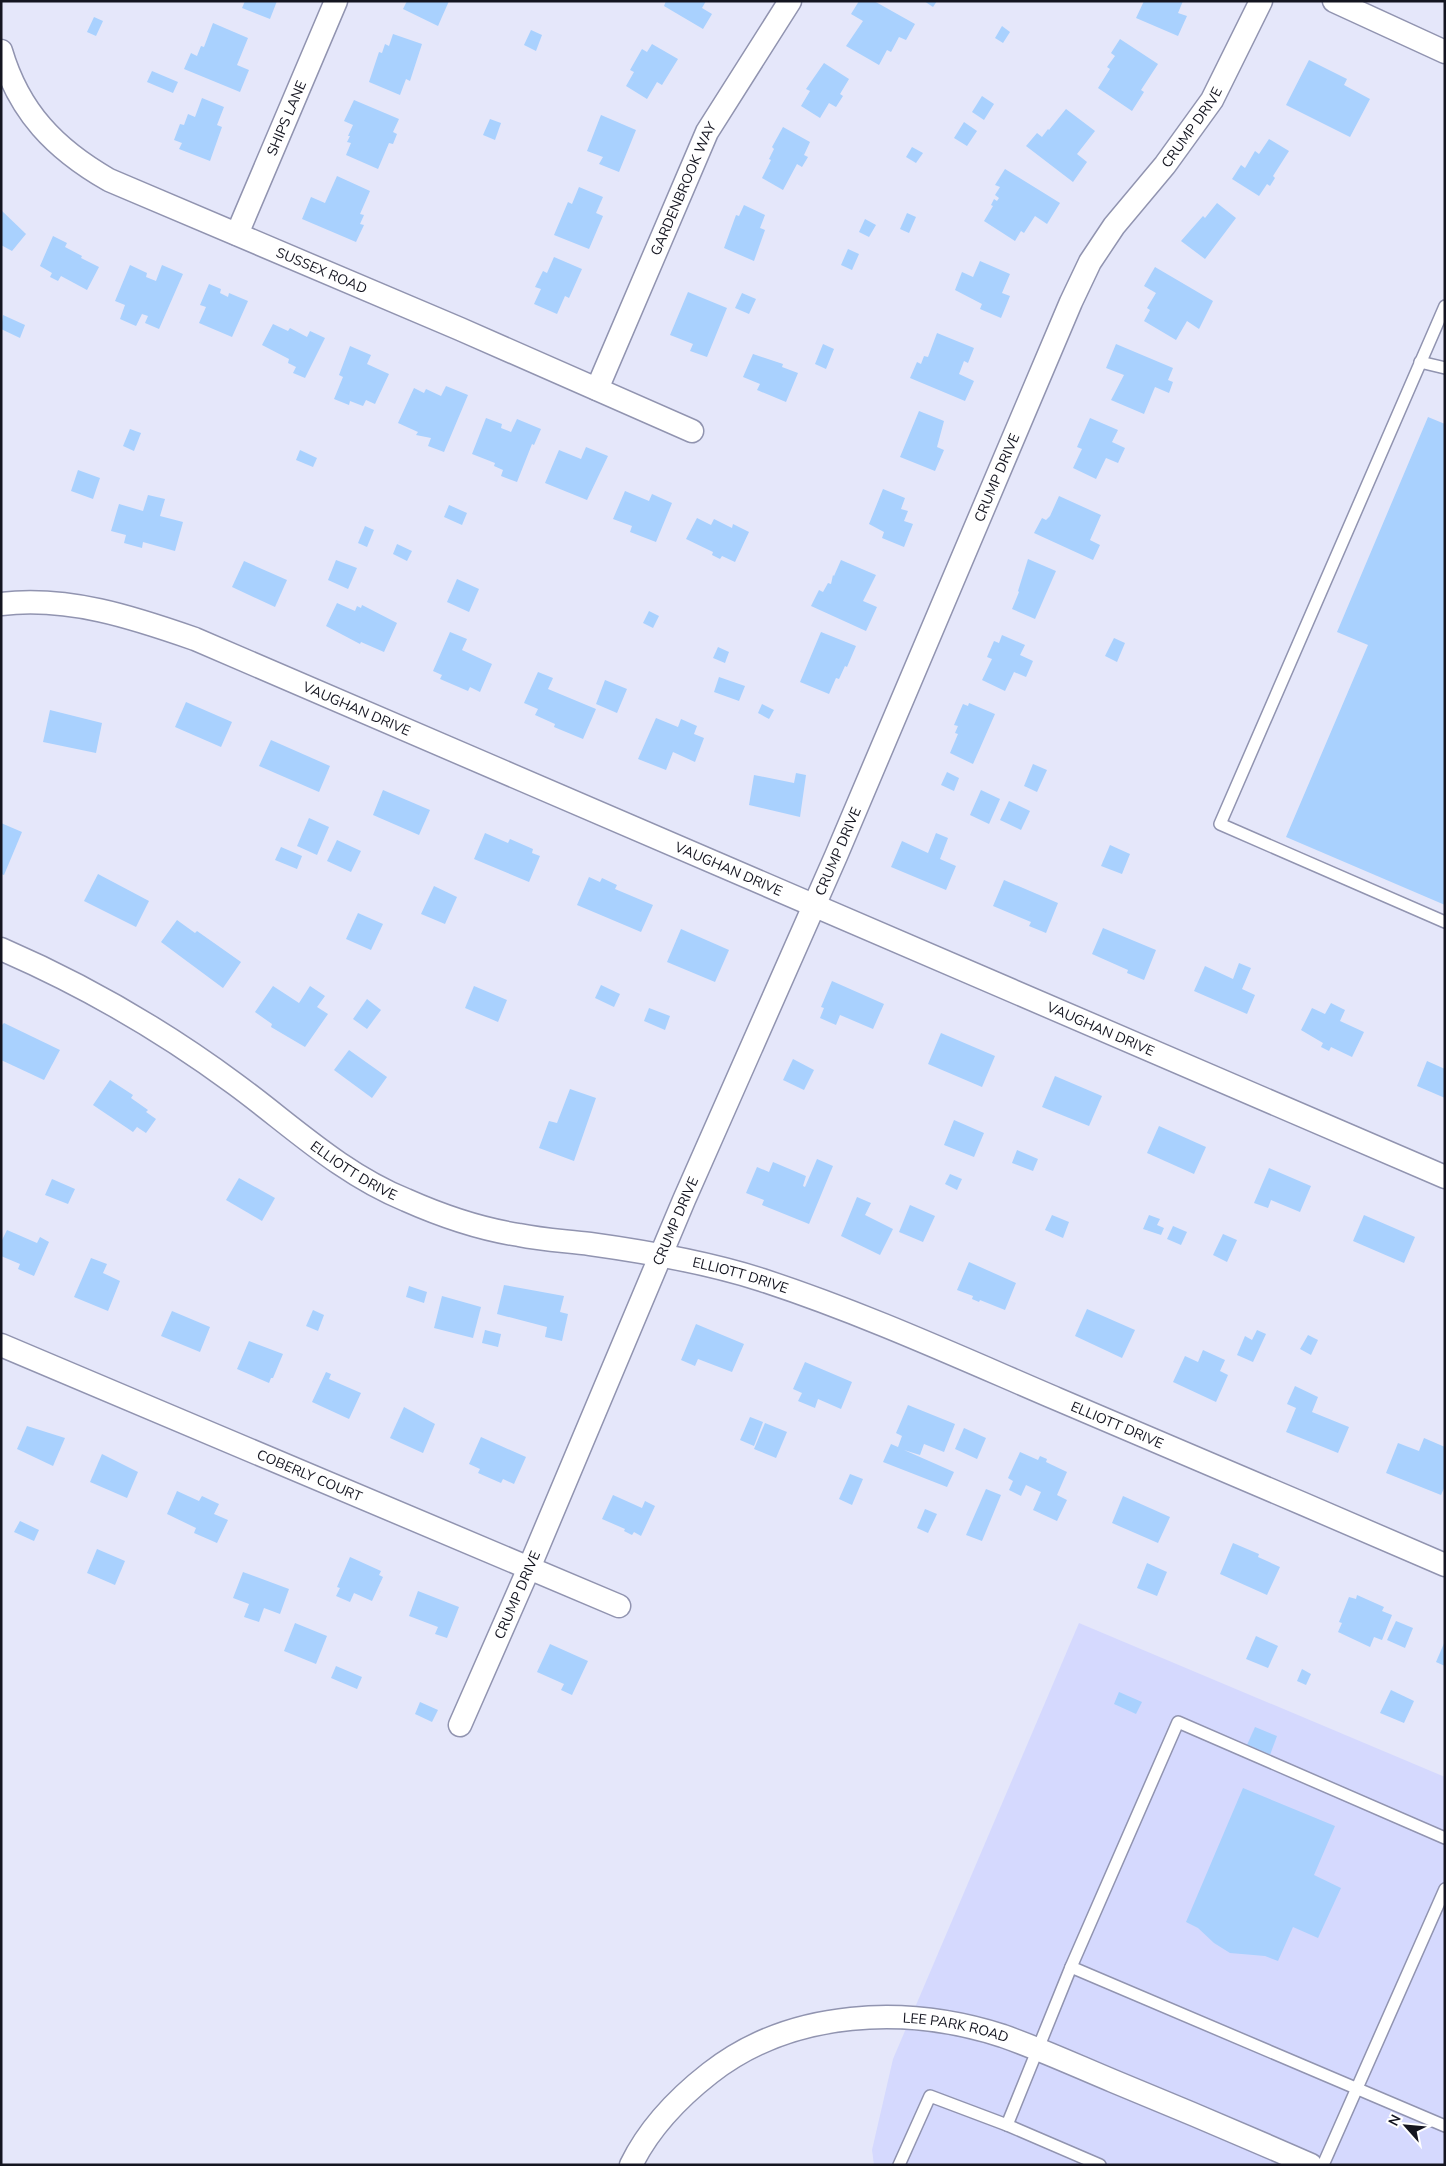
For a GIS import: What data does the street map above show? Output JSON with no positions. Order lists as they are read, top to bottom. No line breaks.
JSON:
{"streets":{"street":["SHIPS LANE","CRUMP DRIVE","GARDENBROOK WAY","SUSSEX ROAD","VAUGHAN DRIVE","ELLIOTT DRIVE","COBERLY COURT","LEE PARK ROAD"]},"crossings":[["SHIPS LANE","SUSSEX ROAD"],["CRUMP DRIVE","VAUGHAN DRIVE"],["CRUMP DRIVE","ELLIOTT DRIVE"],["CRUMP DRIVE","COBERLY COURT"],["GARDENBROOK WAY","SUSSEX ROAD"]],"north":"top left"}
